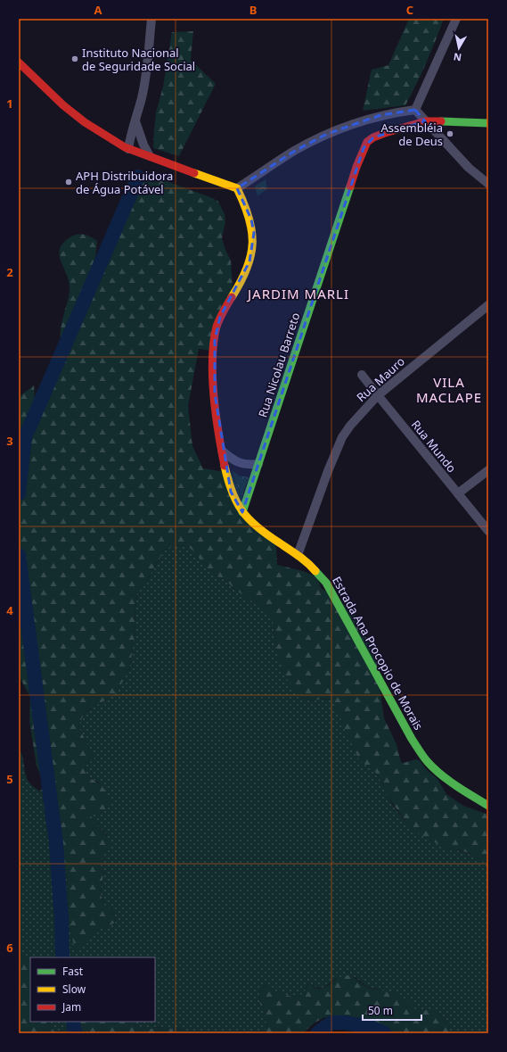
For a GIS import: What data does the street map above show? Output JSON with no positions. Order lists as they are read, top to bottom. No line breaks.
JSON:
{"streets":{"street":["Rua Nicolau Barreto","Rua Mauro","Rua Mundo","Estrada Ana Procopio de Morais"]},"crossings":[["Rua Nicolau Barreto","Estrada Ana Procopio de Morais"],["Rua Mauro","Rua Mundo"],["Rua Mauro","Estrada Ana Procopio de Morais"]],"districts":["JARDIM MARLI","VILA MACLAPE"],"places":["Instituto Nacional de Seguridade Social","Assembléia de Deus","APH Distribuidora de Água Potável"],"legend":["Fast","Slow","Jam"],"scale_bar":"50 m","north":"bottom","grid":{"columns":["A","B","C"],"rows":["1","2","3","4","5","6"]}}
